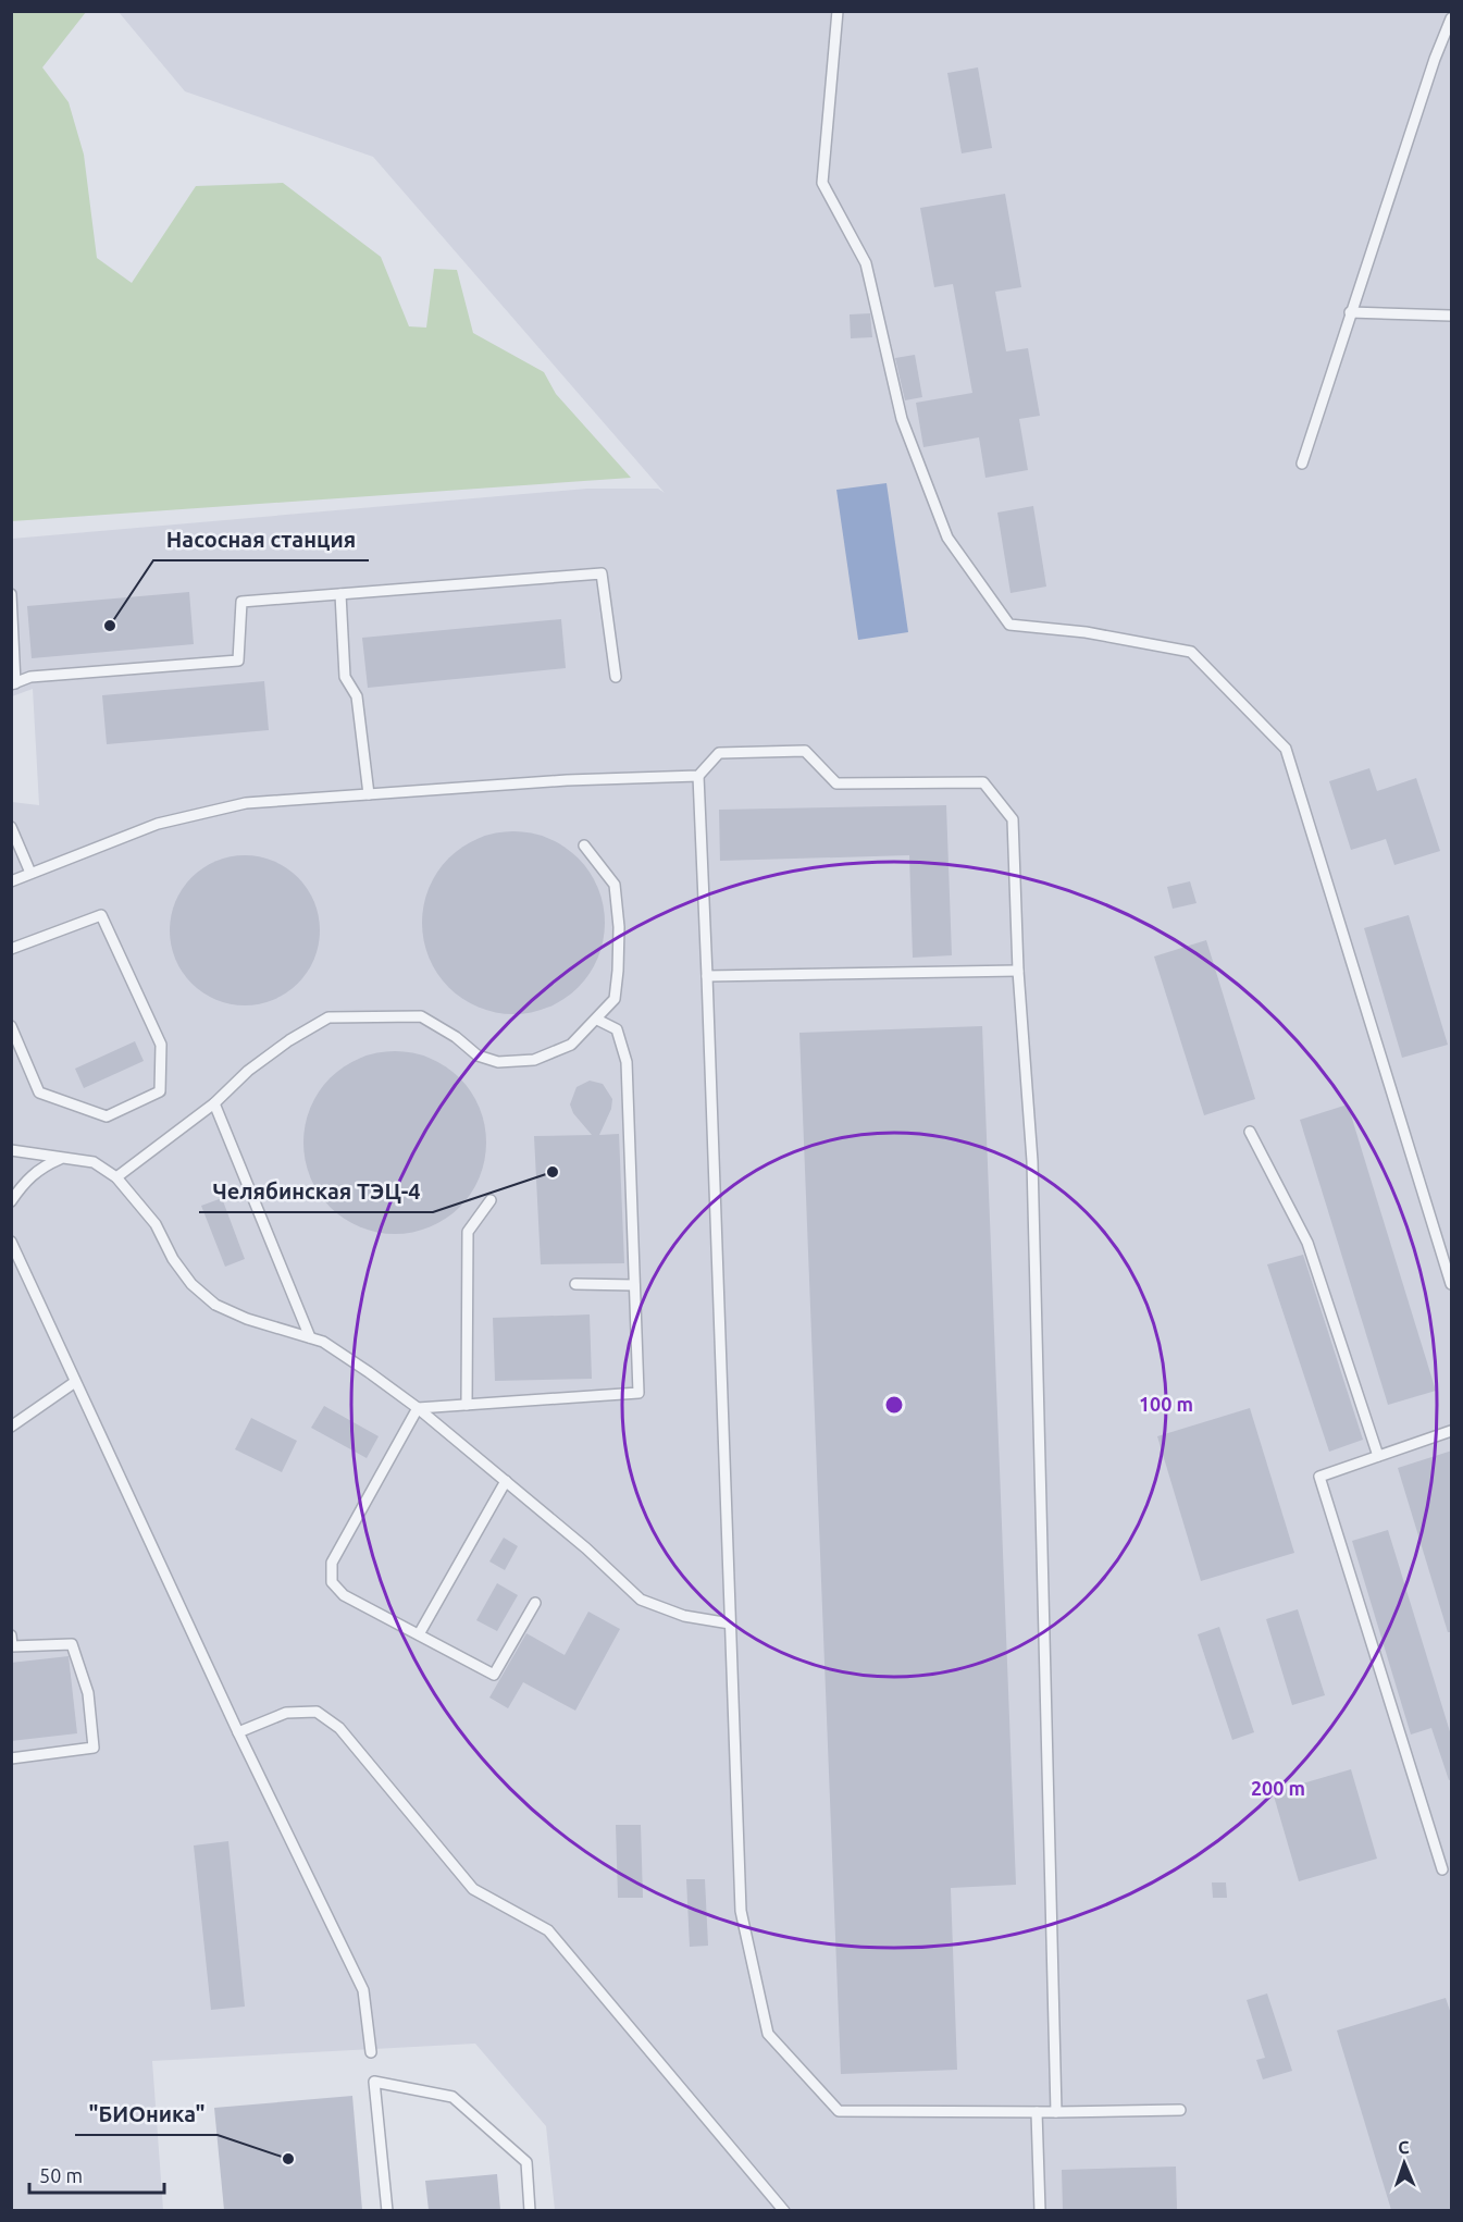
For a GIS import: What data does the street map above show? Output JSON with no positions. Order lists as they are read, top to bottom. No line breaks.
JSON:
{"places":["Насосная станция","Челябинская ТЭЦ-4","\"БИОника\""],"scale_bar":"50 m","north":"top","rings":["100 m","200 m"]}
